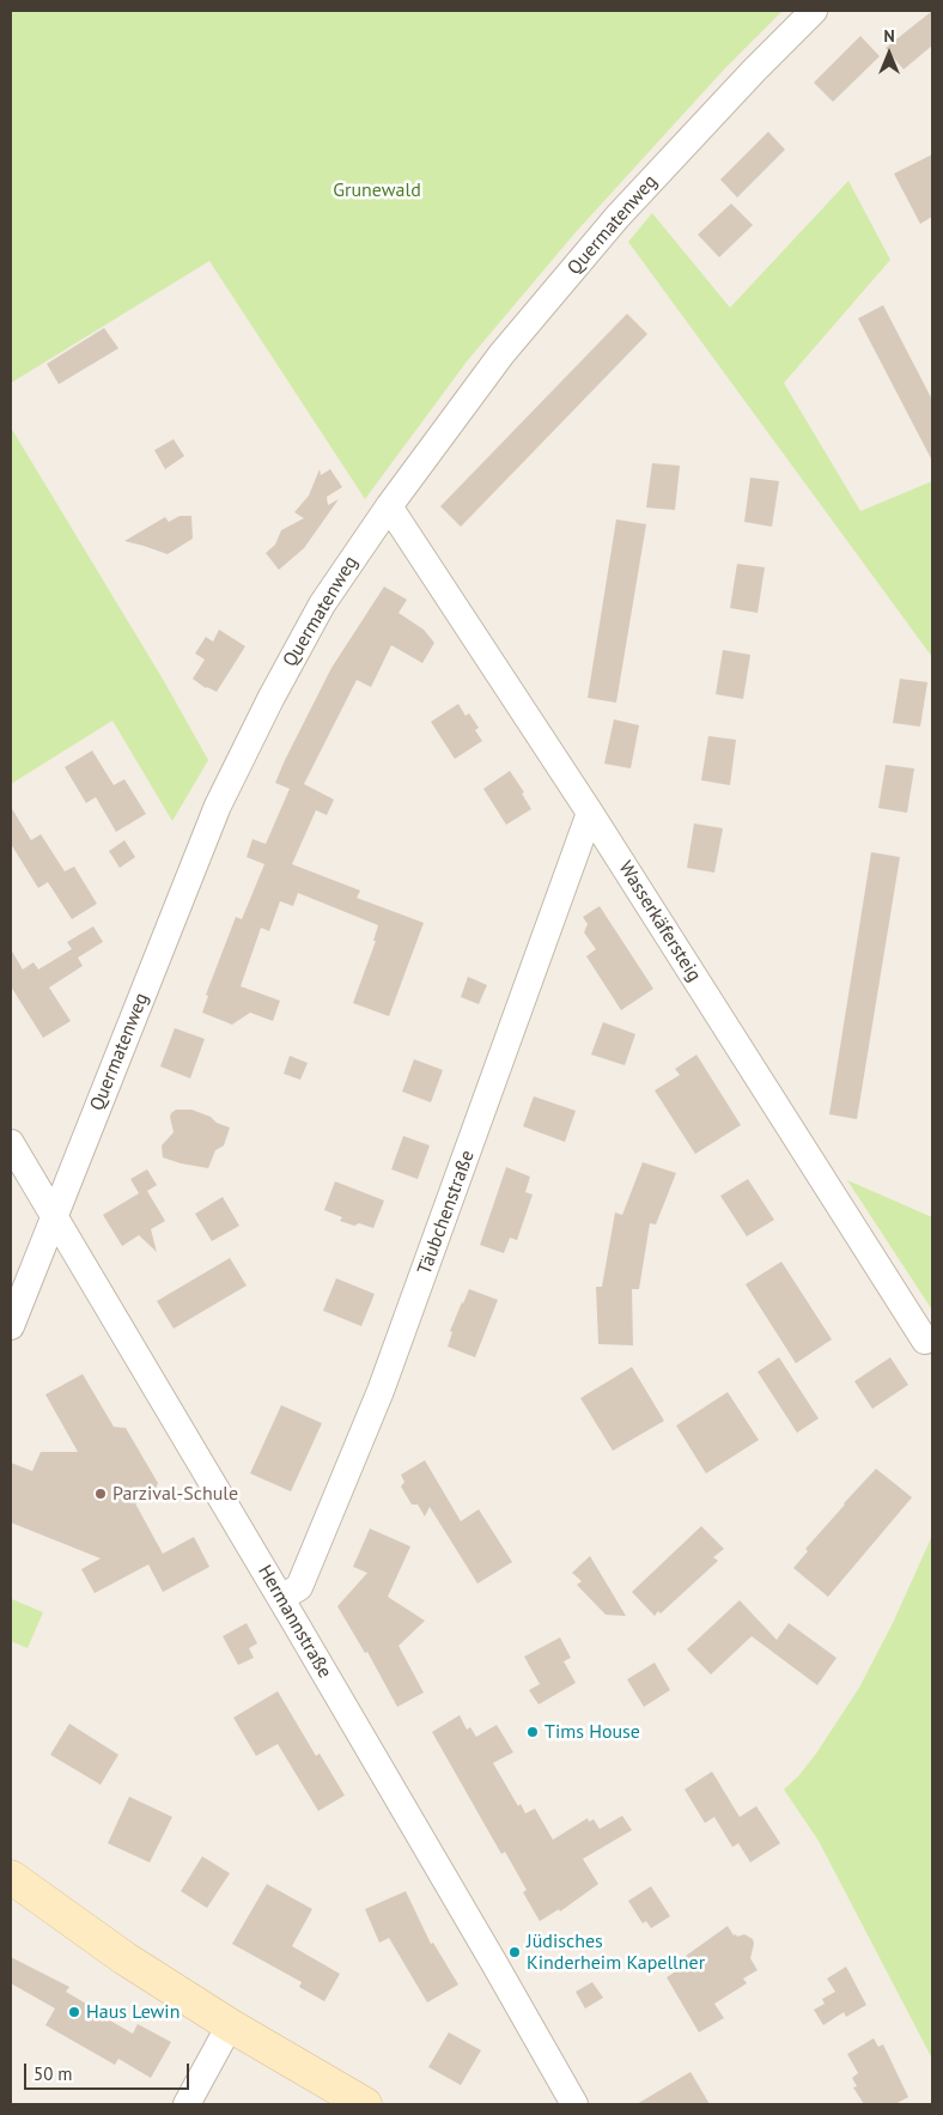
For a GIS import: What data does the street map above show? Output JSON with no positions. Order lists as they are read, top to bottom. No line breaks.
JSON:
{"streets":{"street":["Quermatenweg","Wasserkäfersteig","Täubchenstraße","Hermannstraße"]},"crossings":[["Quermatenweg","Wasserkäfersteig"],["Quermatenweg","Hermannstraße"],["Wasserkäfersteig","Täubchenstraße"],["Täubchenstraße","Hermannstraße"]],"parks":["Grunewald"],"places":["Parzival-Schule","Tims House","Jüdisches Kinderheim Kapellner","Haus Lewin"],"scale_bar":"50 m","north":"top"}
